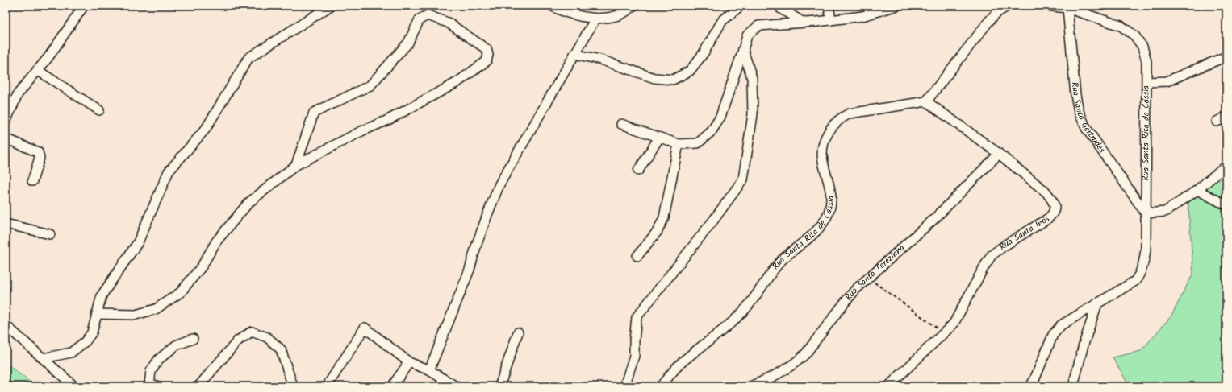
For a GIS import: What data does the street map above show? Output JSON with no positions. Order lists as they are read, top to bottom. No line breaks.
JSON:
{"streets":{"street":["Rua Santa Gertrudes","Rua Santa Rita de Cássia","Rua Santa Inês","Rua Santa Terezinha"]},"crossings":[["Rua Santa Gertrudes","Rua Santa Rita de Cássia"],["Rua Santa Rita de Cássia","Rua Santa Inês"],["Rua Santa Inês","Rua Santa Terezinha"]]}
